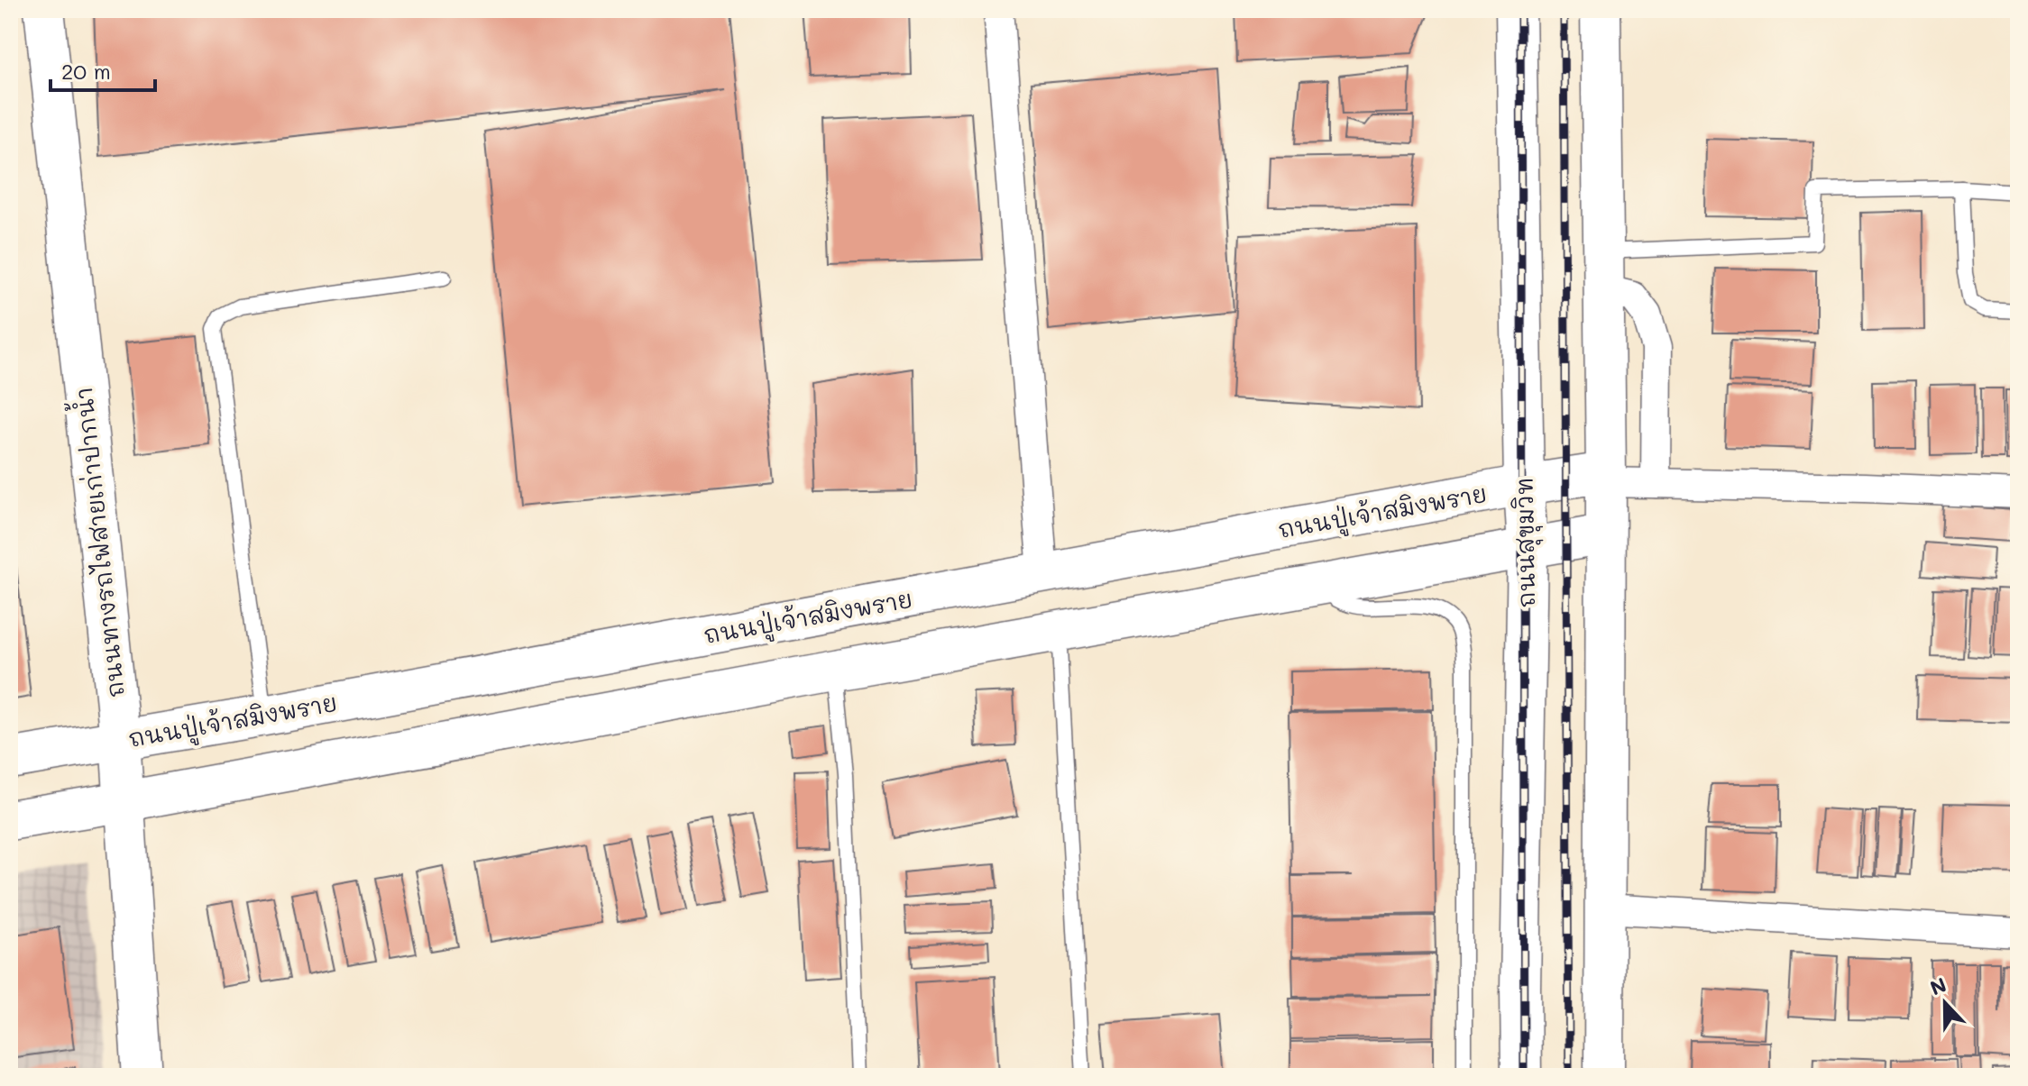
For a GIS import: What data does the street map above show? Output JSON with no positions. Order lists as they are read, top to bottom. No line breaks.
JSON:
{"streets":{"main road":["ถนนปู่เจ้าสมิงพราย","ถนนทางรถไฟสายเก่าปากน้ำ","ถนนสุขุมวิท"]},"crossings":[["ถนนปู่เจ้าสมิงพราย","ถนนทางรถไฟสายเก่าปากน้ำ"],["ถนนปู่เจ้าสมิงพราย","ถนนสุขุมวิท"]],"scale_bar":"20 m","north":"top"}
